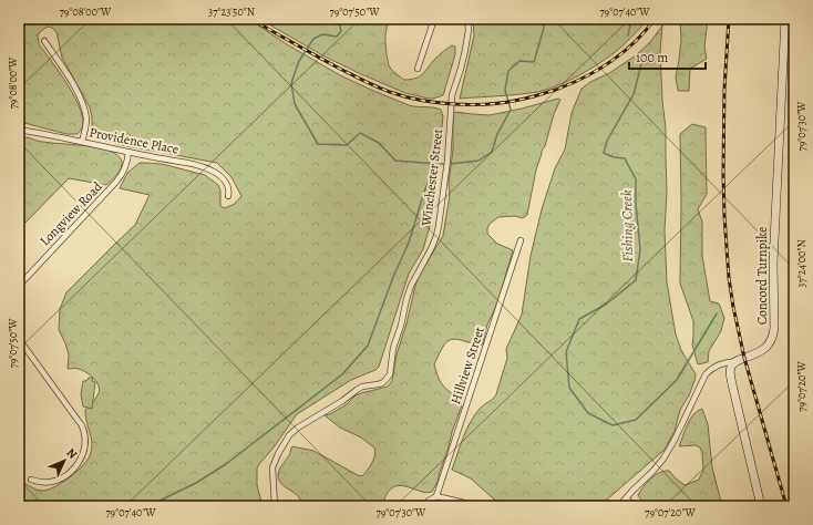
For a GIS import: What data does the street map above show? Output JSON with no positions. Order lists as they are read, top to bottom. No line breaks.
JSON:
{"streets":{"street":["Providence Place","Winchester Street","Longview Road","Concord Turnpike","Hillview Street"]},"crossings":[["Providence Place","Longview Road"]],"water":["Fishing Creek"],"scale_bar":"100 m","north":"top right","coordinates":["79°08'00\"W","37°23'50\"N","79°07'50\"W","79°07'40\"W","79°07'30\"W","37°24'00\"N","79°07'20\"W"]}
